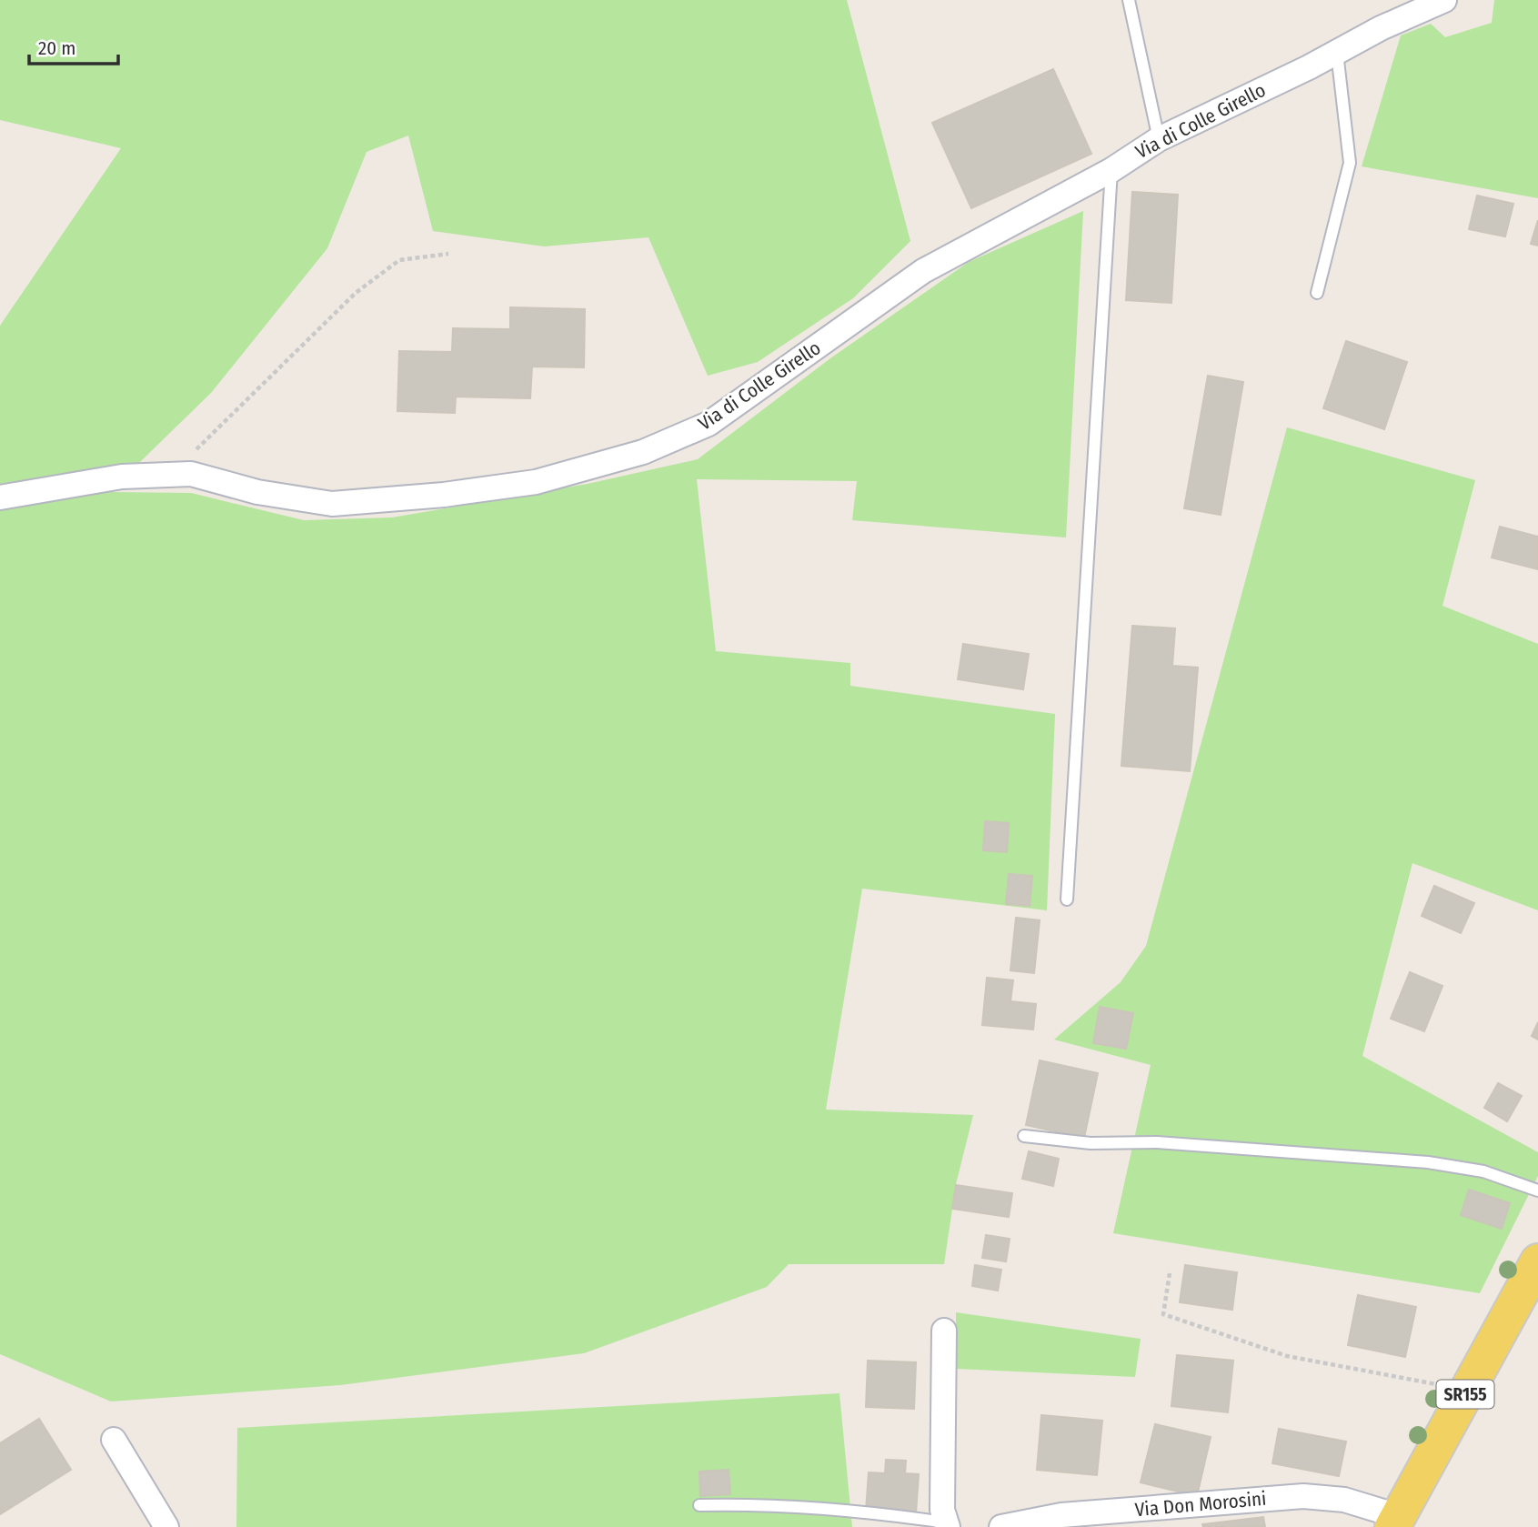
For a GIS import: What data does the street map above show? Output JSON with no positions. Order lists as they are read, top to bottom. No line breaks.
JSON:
{"streets":{"main road":["SR155"],"street":["Via di Colle Girello","Via Don Morosini"]},"crossings":[["SR155","Via Don Morosini"]],"scale_bar":"20 m"}
